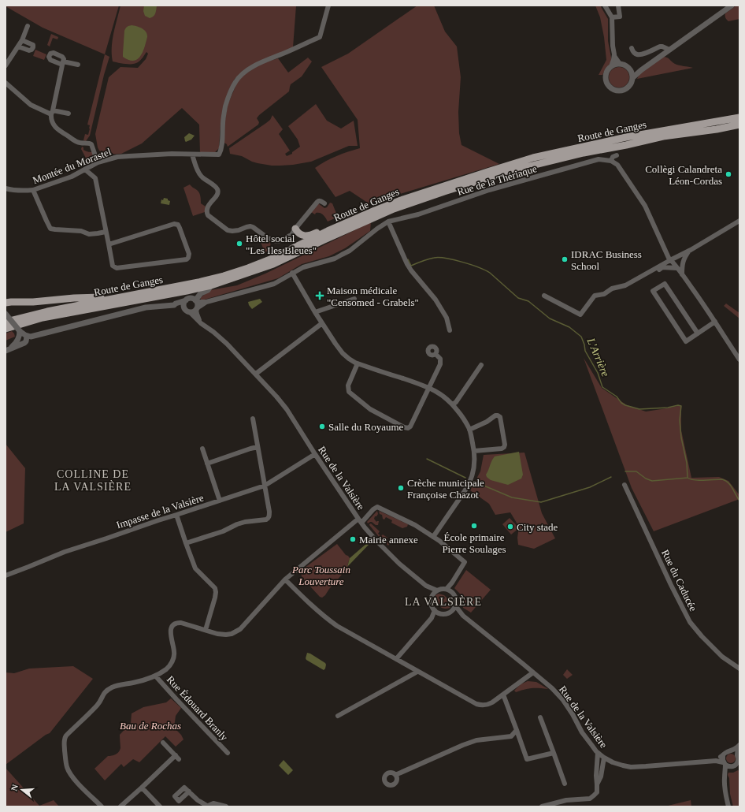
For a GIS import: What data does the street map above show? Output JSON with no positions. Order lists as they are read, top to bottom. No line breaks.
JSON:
{"streets":{"main road":["Route de Ganges"],"street":["Montée du Morastel","Rue de la Thériaque","Rue de la Valsière","Impasse de la Valsière","Rue du Caducée","Rue Édouard Branly"]},"crossings":[["Rue de la Valsière","Impasse de la Valsière"],["Rue de la Valsière","Rue Édouard Branly"]],"districts":["COLLINE DE LA VALSIÈRE","LA VALSIÈRE"],"water":["L'Arrière"],"parks":["Parc Toussain Louverture","Bau de Rochas"],"places":{"other":["Collègi Calandreta Léon-Cordas","Hôtel social \"Les Iles Bleues\"","IDRAC Business School","Salle du Royaume","Crèche municipale Françoise Chazot","École primaire Pierre Soulages","City stade","Mairie annexe"],"health":["Maison médicale \"Censomed - Grabels\""]},"north":"left"}
